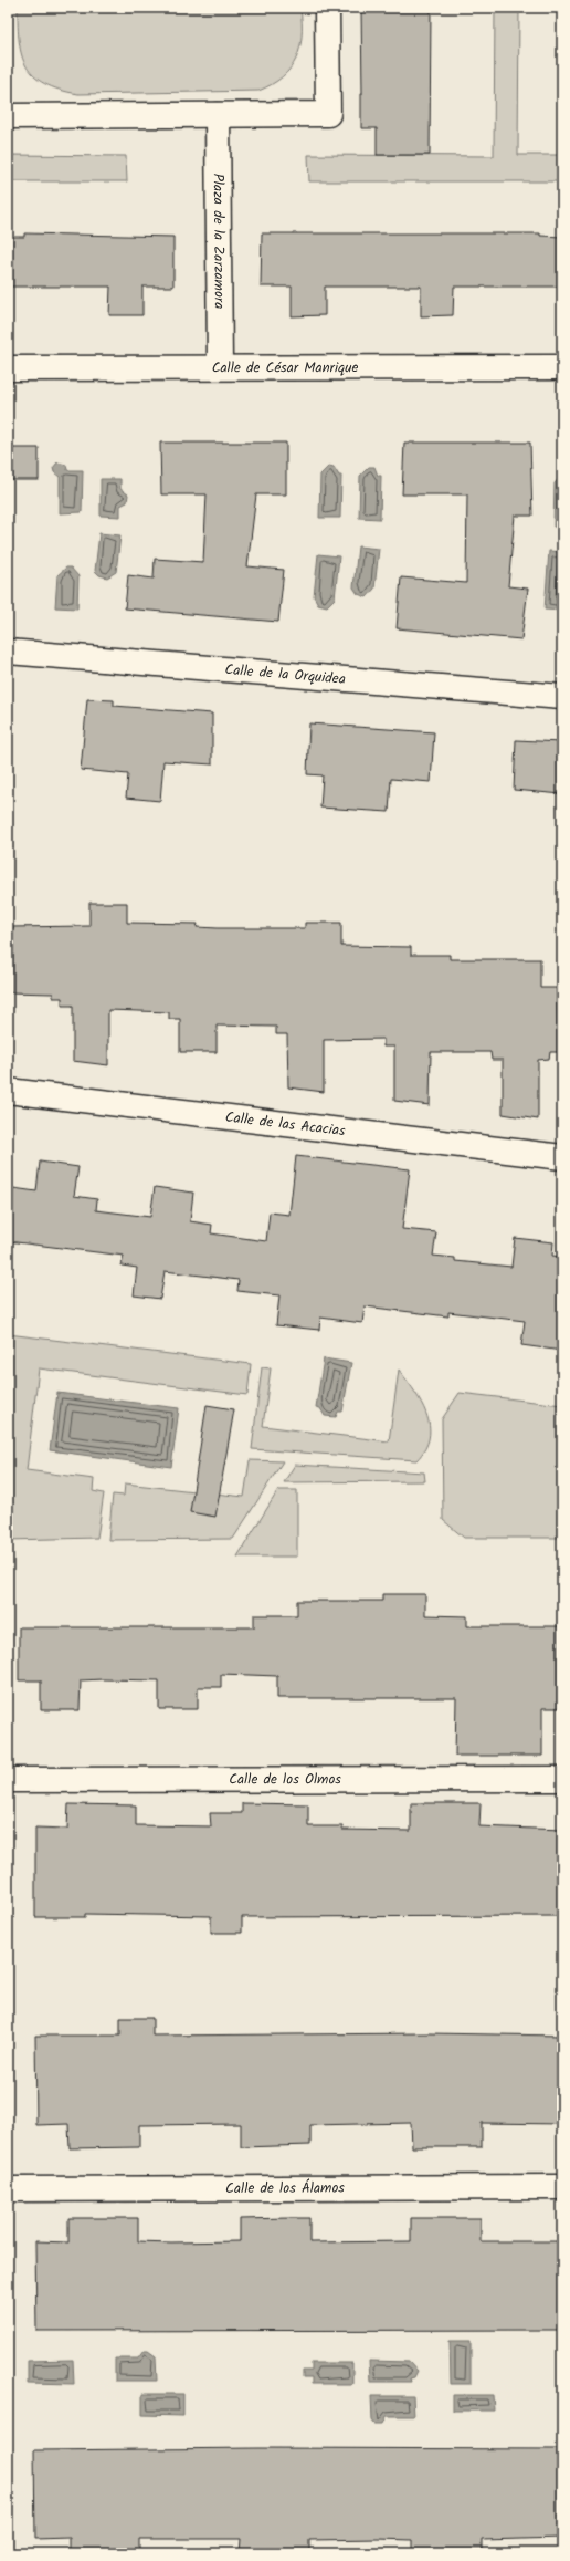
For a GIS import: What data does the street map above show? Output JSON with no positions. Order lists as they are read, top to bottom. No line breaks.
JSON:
{"streets":{"street":["Plaza de la Zarzamora","Calle de César Manrique","Calle de la Orquidea","Calle de las Acacias","Calle de los Olmos","Calle de los Álamos"]},"crossings":[["Plaza de la Zarzamora","Calle de César Manrique"]]}
